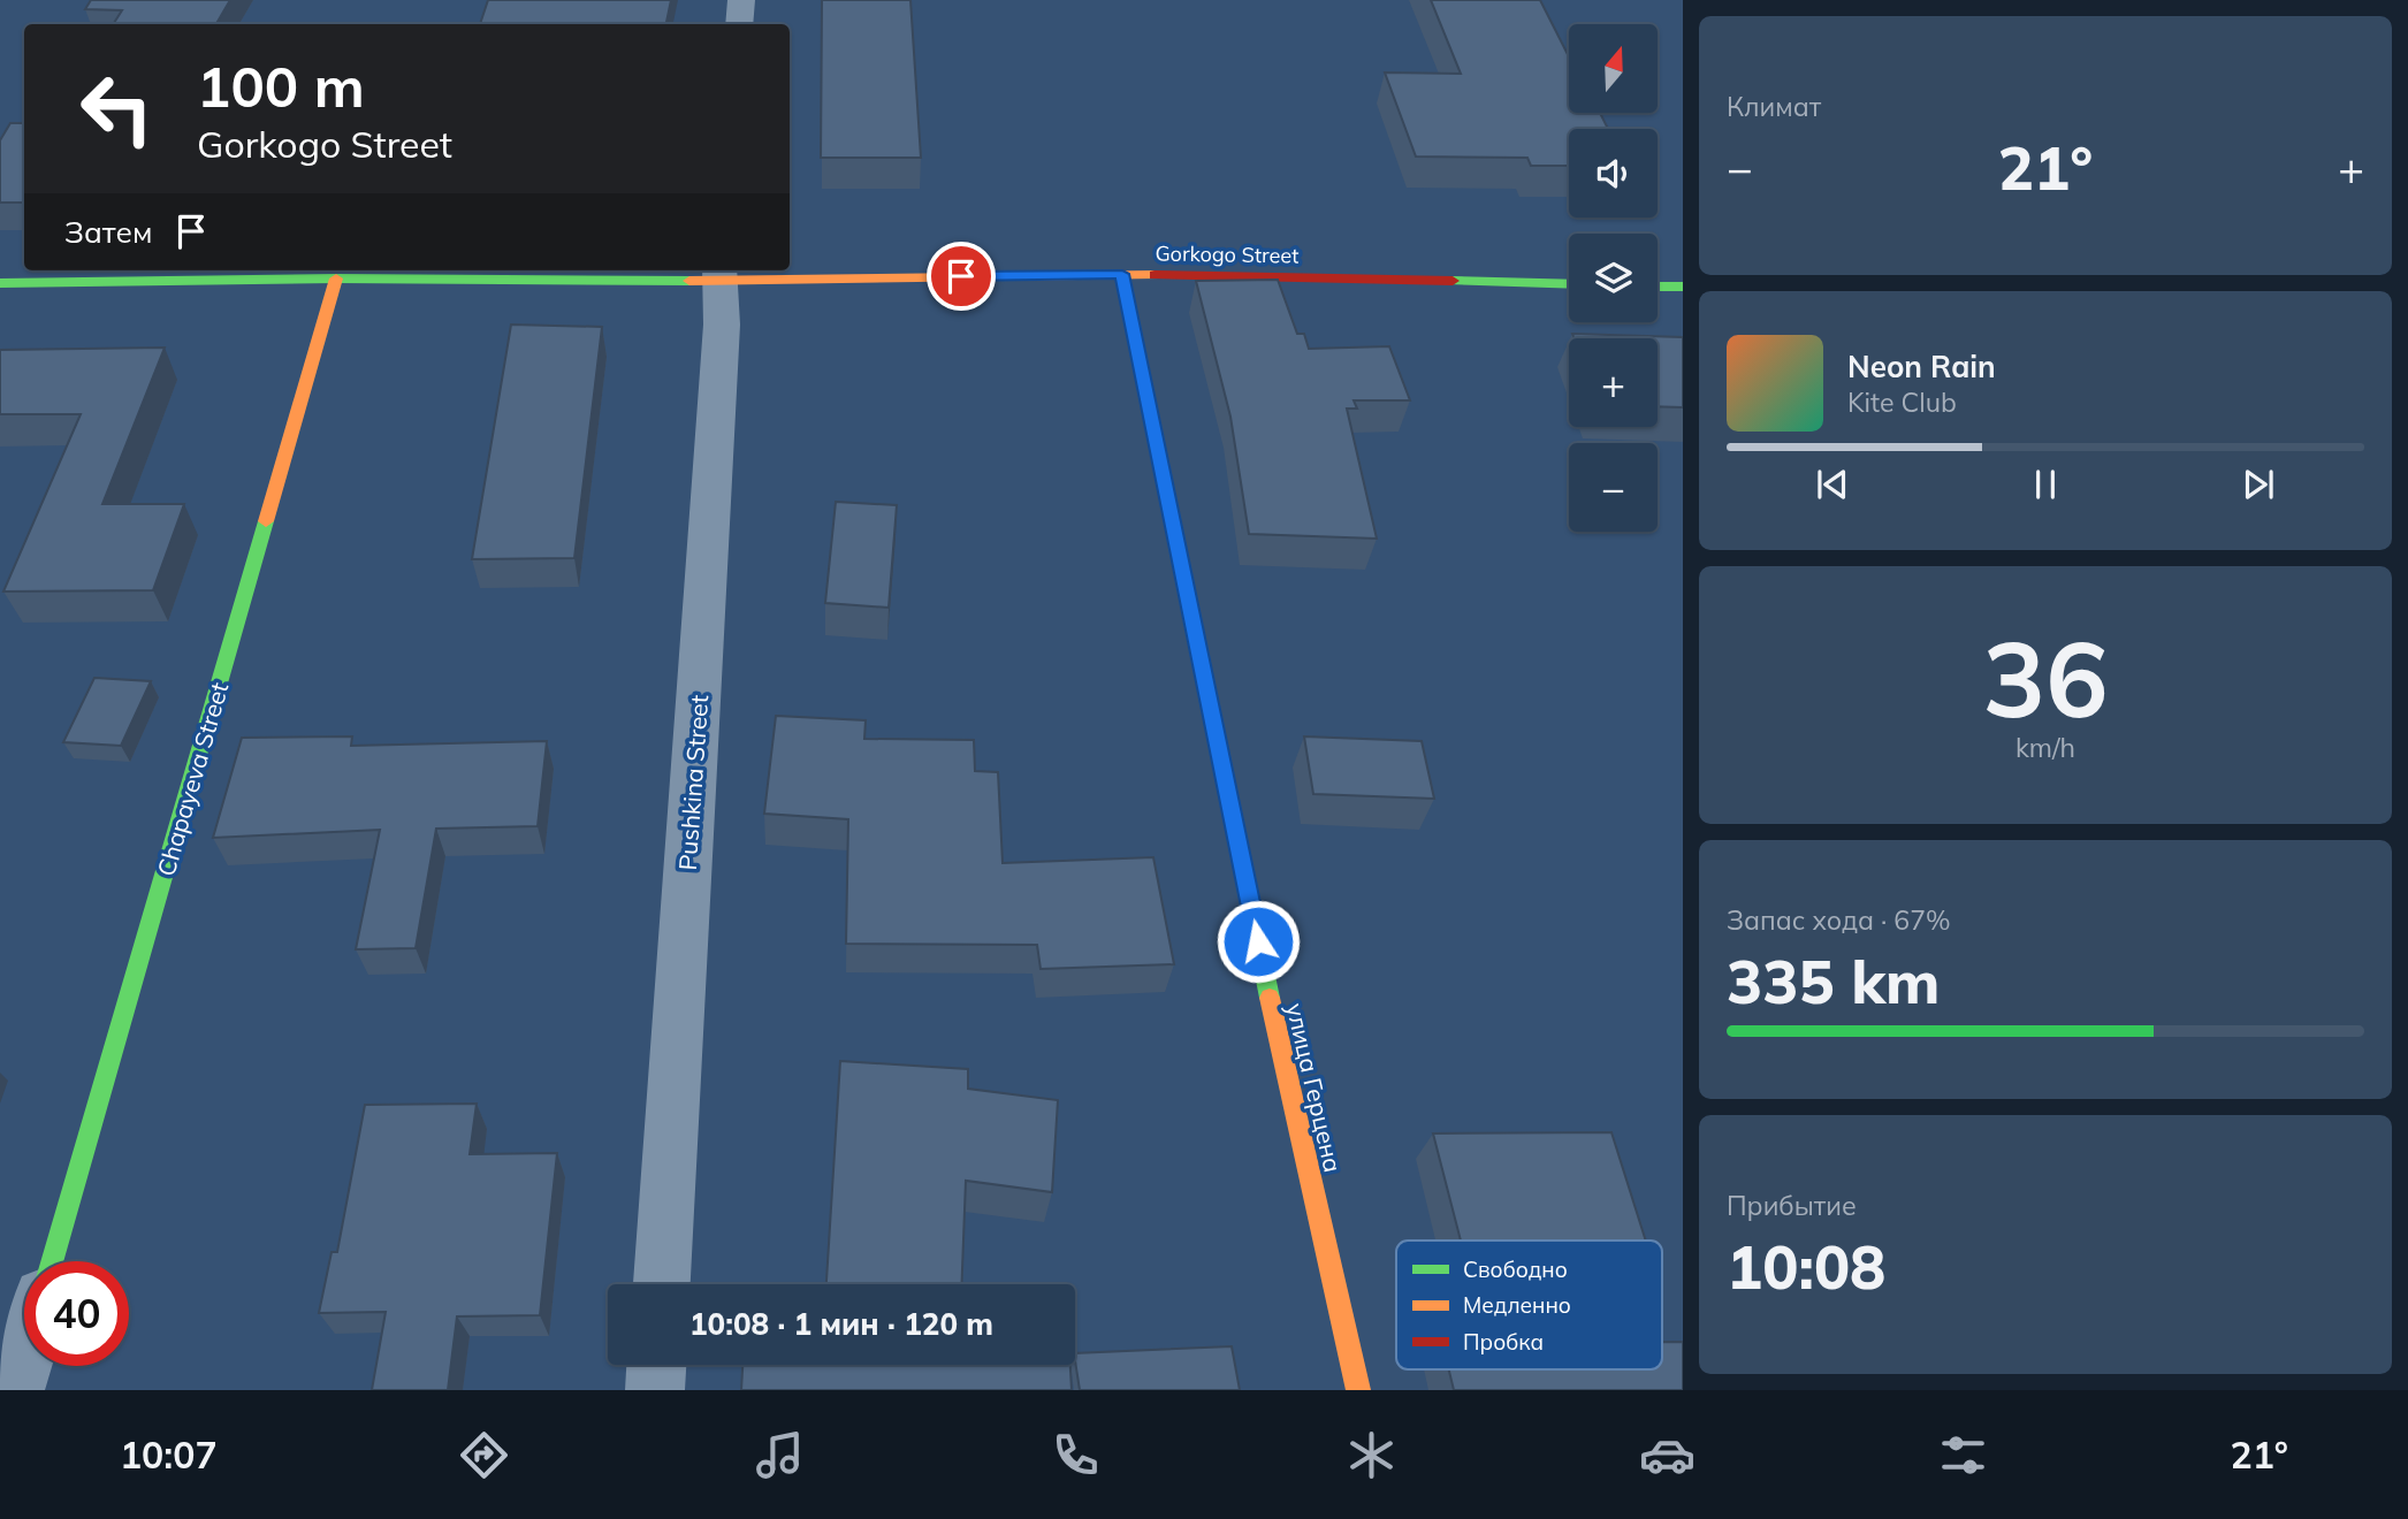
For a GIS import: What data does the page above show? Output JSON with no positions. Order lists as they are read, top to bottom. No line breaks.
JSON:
{"streets":{"street":["Gorkogo Street","Chapayeva Street","Pushkina Street","улица Герцена"]},"crossings":[["Gorkogo Street","Chapayeva Street"],["Gorkogo Street","Pushkina Street"],["Gorkogo Street","улица Герцена"]],"legend":["Свободно","Медленно","Пробка"],"north":"top","page":{"tile":["Климат",["36","km/h"],["Запас хода · 67%","335 km"],["Прибытие","10:08"]],"map_buttons":["+","−"],"turn":["100 m","Gorkogo Street"],"heat":["−","21°","+"],"then":"Затем","song":["Neon Rain","Kite Club"],"limit":"40","trip":"10:08 · 1 мин · 120 m","tabs":["10:07","21°"]}}
